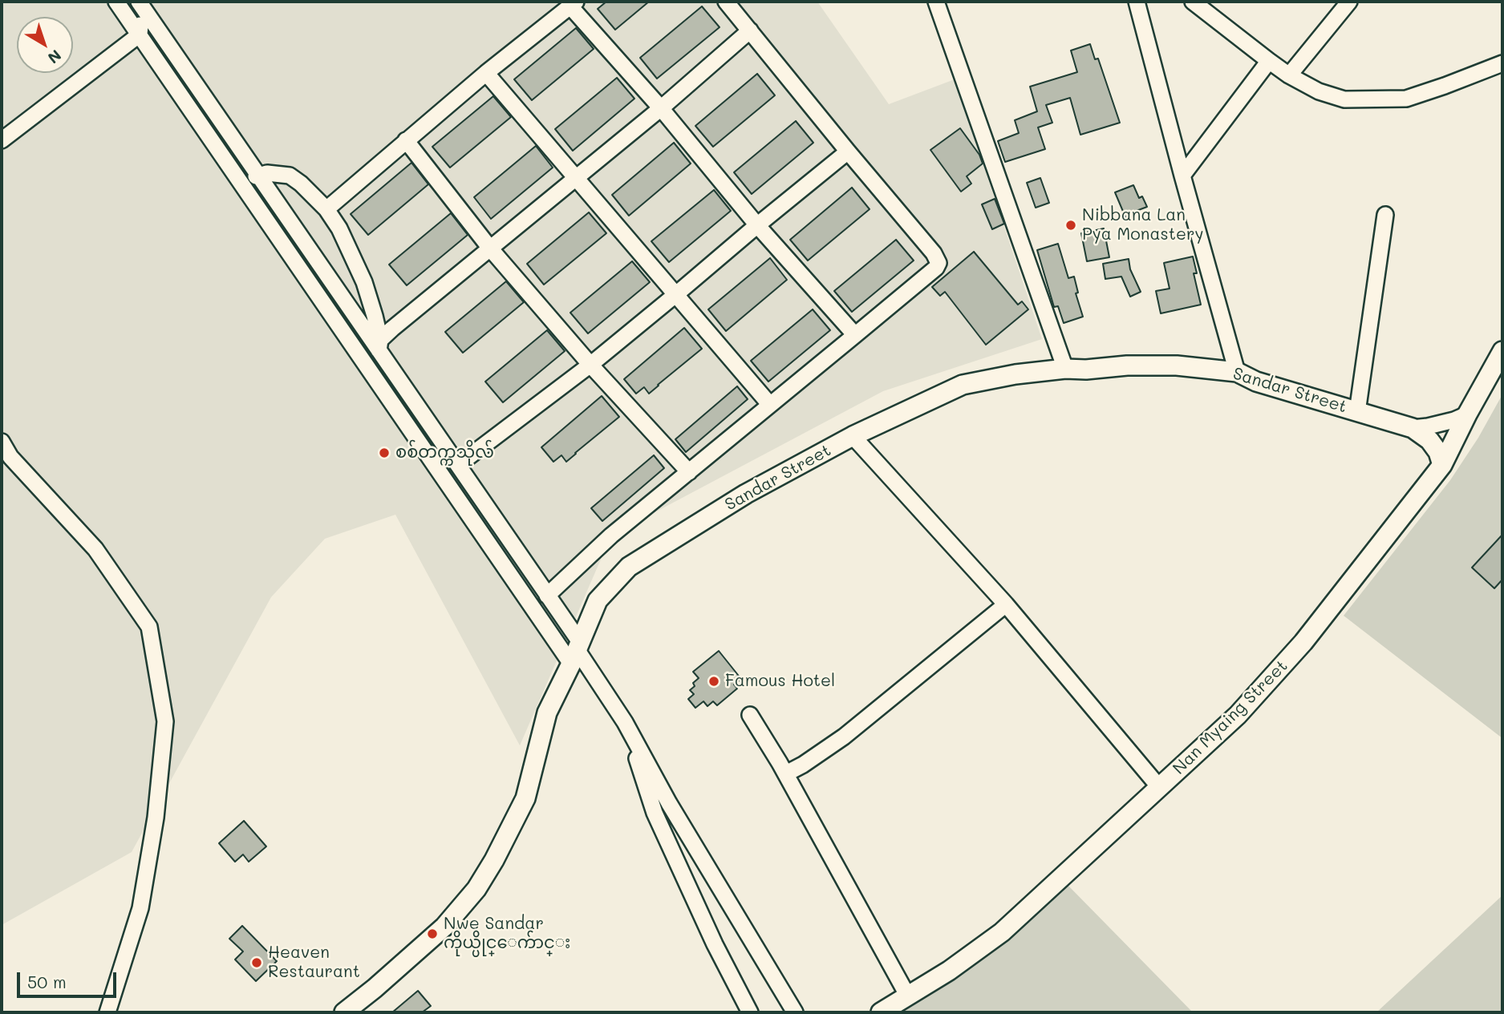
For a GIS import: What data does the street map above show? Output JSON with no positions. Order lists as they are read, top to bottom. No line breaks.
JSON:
{"streets":{"street":["Sandar Street","Nan Myaing Street"]},"crossings":[["Sandar Street","Nan Myaing Street"]],"places":["Nibbana Lan Pya Monastery","စစ်‌တက္ကသိုလ်","Famous Hotel","Nwe Sandar ကိုယ္ပိုင္ေက်ာင္း","Heaven Restaurant"],"scale_bar":"50 m","north":"bottom right"}
